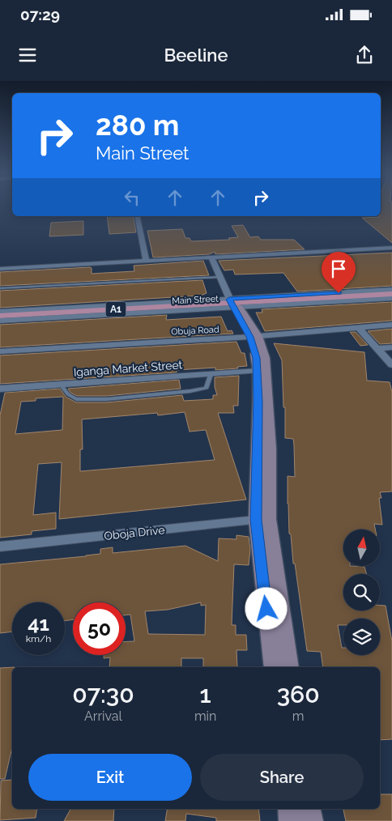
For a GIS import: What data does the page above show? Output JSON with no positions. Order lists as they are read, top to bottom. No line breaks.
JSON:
{"streets":{"main road":["Main Street","A1"],"street":["Obuja Road","Iganga Market Street","Oboja Drive"]},"north":"top","page":{"status":"07:29","header":"Beeline","turn":["280 m","Main Street"],"speed":"41 km/h","limit":"50","eta":["07:30","Arrival","1","min","360","m"],"buttons":["Exit","Share"]}}
